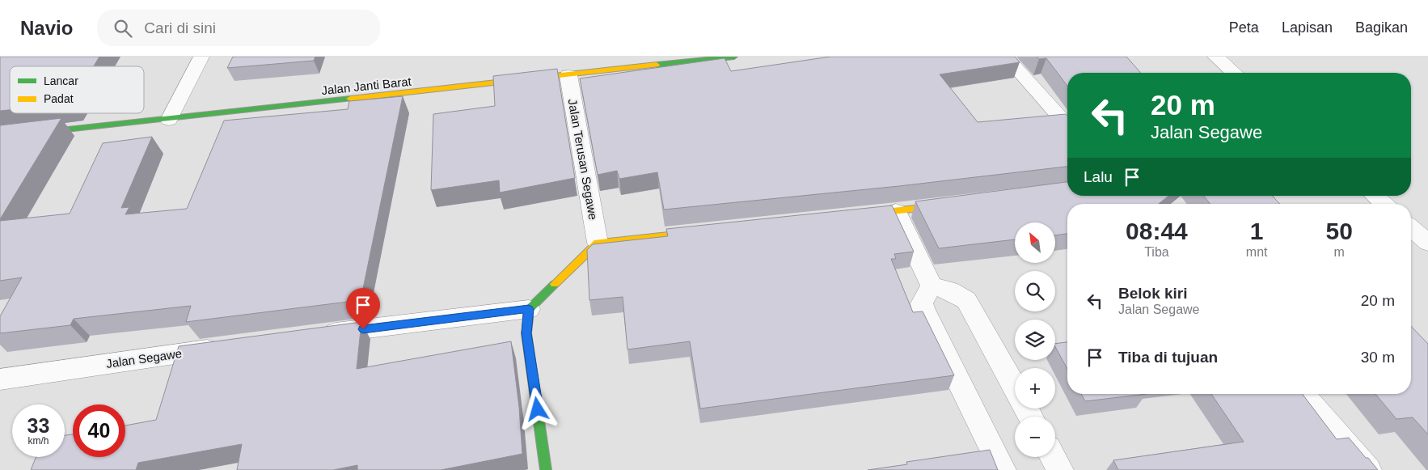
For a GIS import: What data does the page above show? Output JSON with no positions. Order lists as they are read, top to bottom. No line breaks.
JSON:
{"streets":{"street":["Jalan Janti Barat","Jalan Terusan Segawe","Jalan Segawe"]},"crossings":[["Jalan Janti Barat","Jalan Terusan Segawe"]],"legend":["Lancar","Padat"],"north":"top left","page":{"header":"Navio","search":"Cari di sini","nav":["Peta","Lapisan","Bagikan"],"turn":["20 m","Jalan Segawe"],"then":"Lalu","eta":["08:44","Tiba","1","mnt","50","m"],"map_buttons":["+","−"],"list":[{"name":"Belok kiri","note":"Jalan Segawe","value":"20 m"},{"name":"Tiba di tujuan","value":"30 m"}],"speed":"33 km/h","limit":"40"}}
